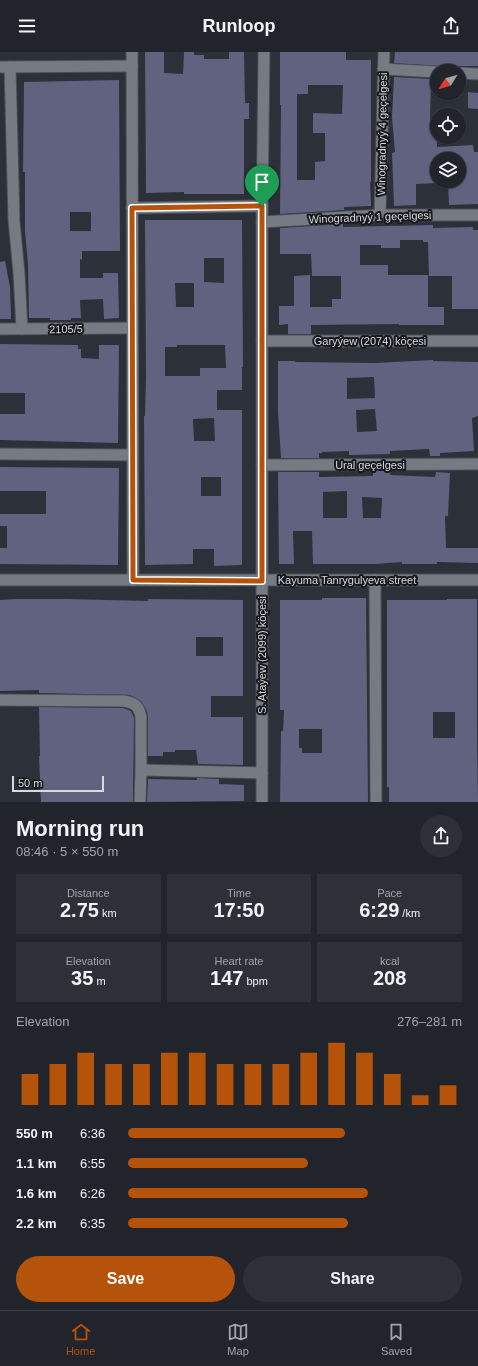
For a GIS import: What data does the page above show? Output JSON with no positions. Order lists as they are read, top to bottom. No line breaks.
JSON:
{"streets":{"street":["Winogradnyý 4 geçelgesi","Winogradnyý 1 geçelgesi","2105/5","Garyýew (2074) köçesi","Ural geçelgesi","Kayuma Tanrygulyeva street","S. Ataýew (2099) köçesi"]},"crossings":[["Winogradnyý 4 geçelgesi","Winogradnyý 1 geçelgesi"],["Winogradnyý 1 geçelgesi","S. Ataýew (2099) köçesi"],["Garyýew (2074) köçesi","S. Ataýew (2099) köçesi"],["Ural geçelgesi","S. Ataýew (2099) köçesi"],["Kayuma Tanrygulyeva street","S. Ataýew (2099) köçesi"]],"scale_bar":"50 m","north":"bottom left","page":{"header":"Runloop","scale":"50 m","heading":["Morning run","08:46 · 5 × 550 m"],"stats":[["Distance","2.75 km"],["Time","17:50"],["Pace","6:29 /km"],["Elevation","35 m"],["Heart rate","147 bpm"],["kcal","208"]],"chart":["Elevation","276–281 m"],"list":[{"name":"550 m","note":"6:36"},{"name":"1.1 km","note":"6:55"},{"name":"1.6 km","note":"6:26"},{"name":"2.2 km","note":"6:35"}],"buttons":["Save","Share"],"tabs":["Home","Map","Saved"]}}
